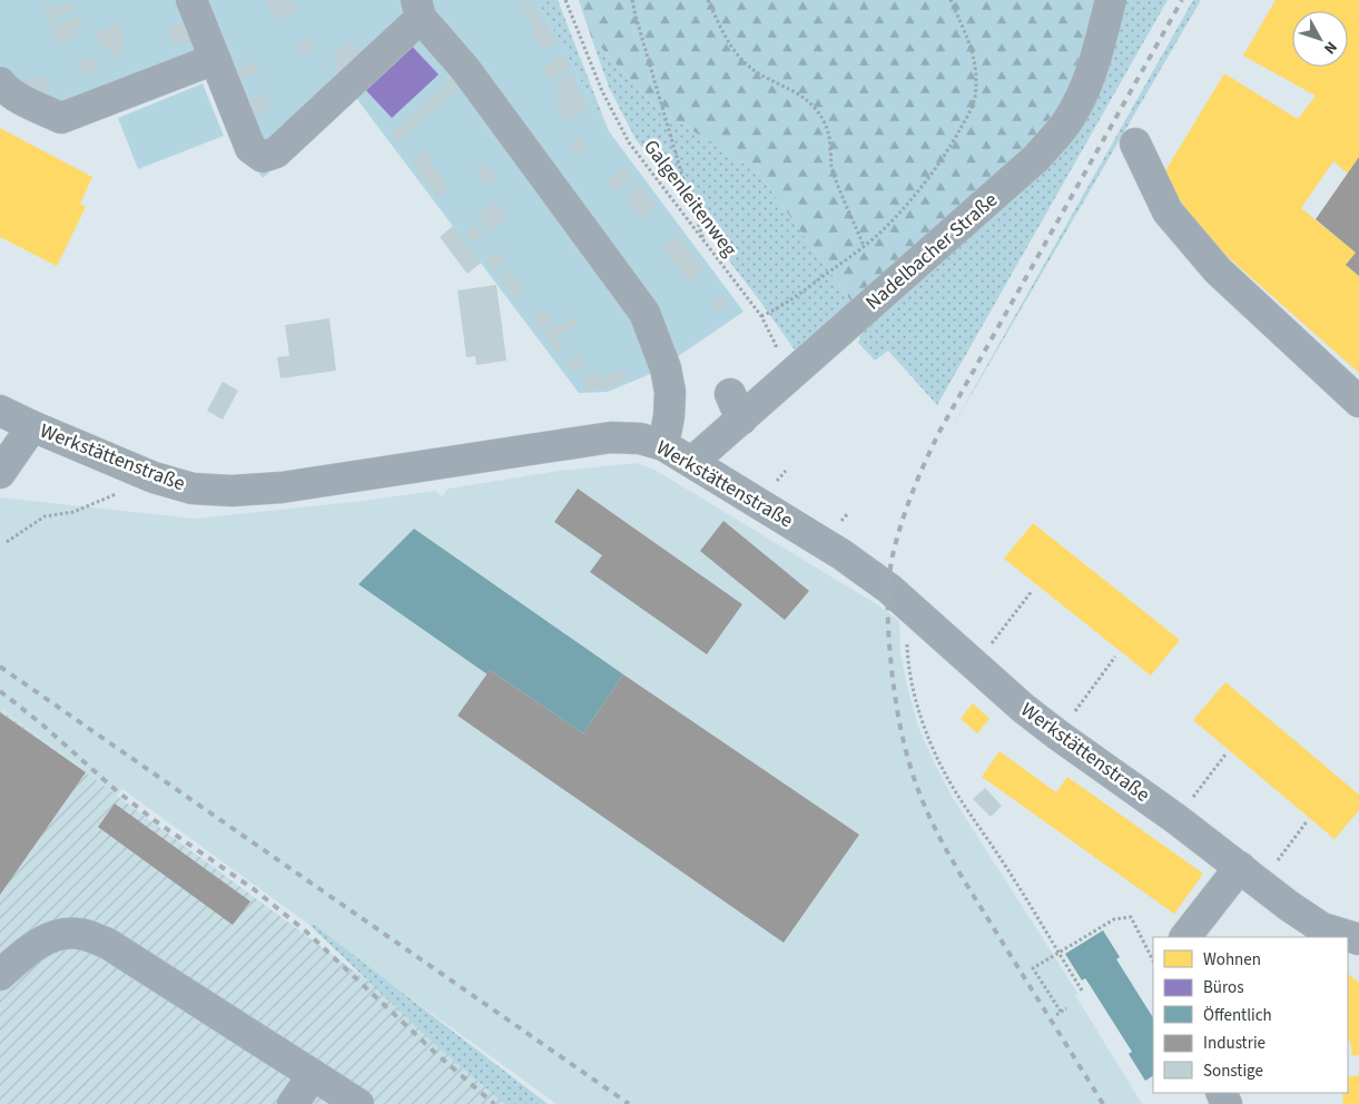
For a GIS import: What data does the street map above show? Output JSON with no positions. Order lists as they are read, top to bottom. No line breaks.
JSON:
{"streets":{"street":["Nadelbacher Straße","Werkstättenstraße"],"path":["Galgenleitenweg"]},"crossings":[["Nadelbacher Straße","Werkstättenstraße"]],"legend":["Wohnen","Büros","Öffentlich","Industrie","Sonstige"],"north":"bottom right"}
